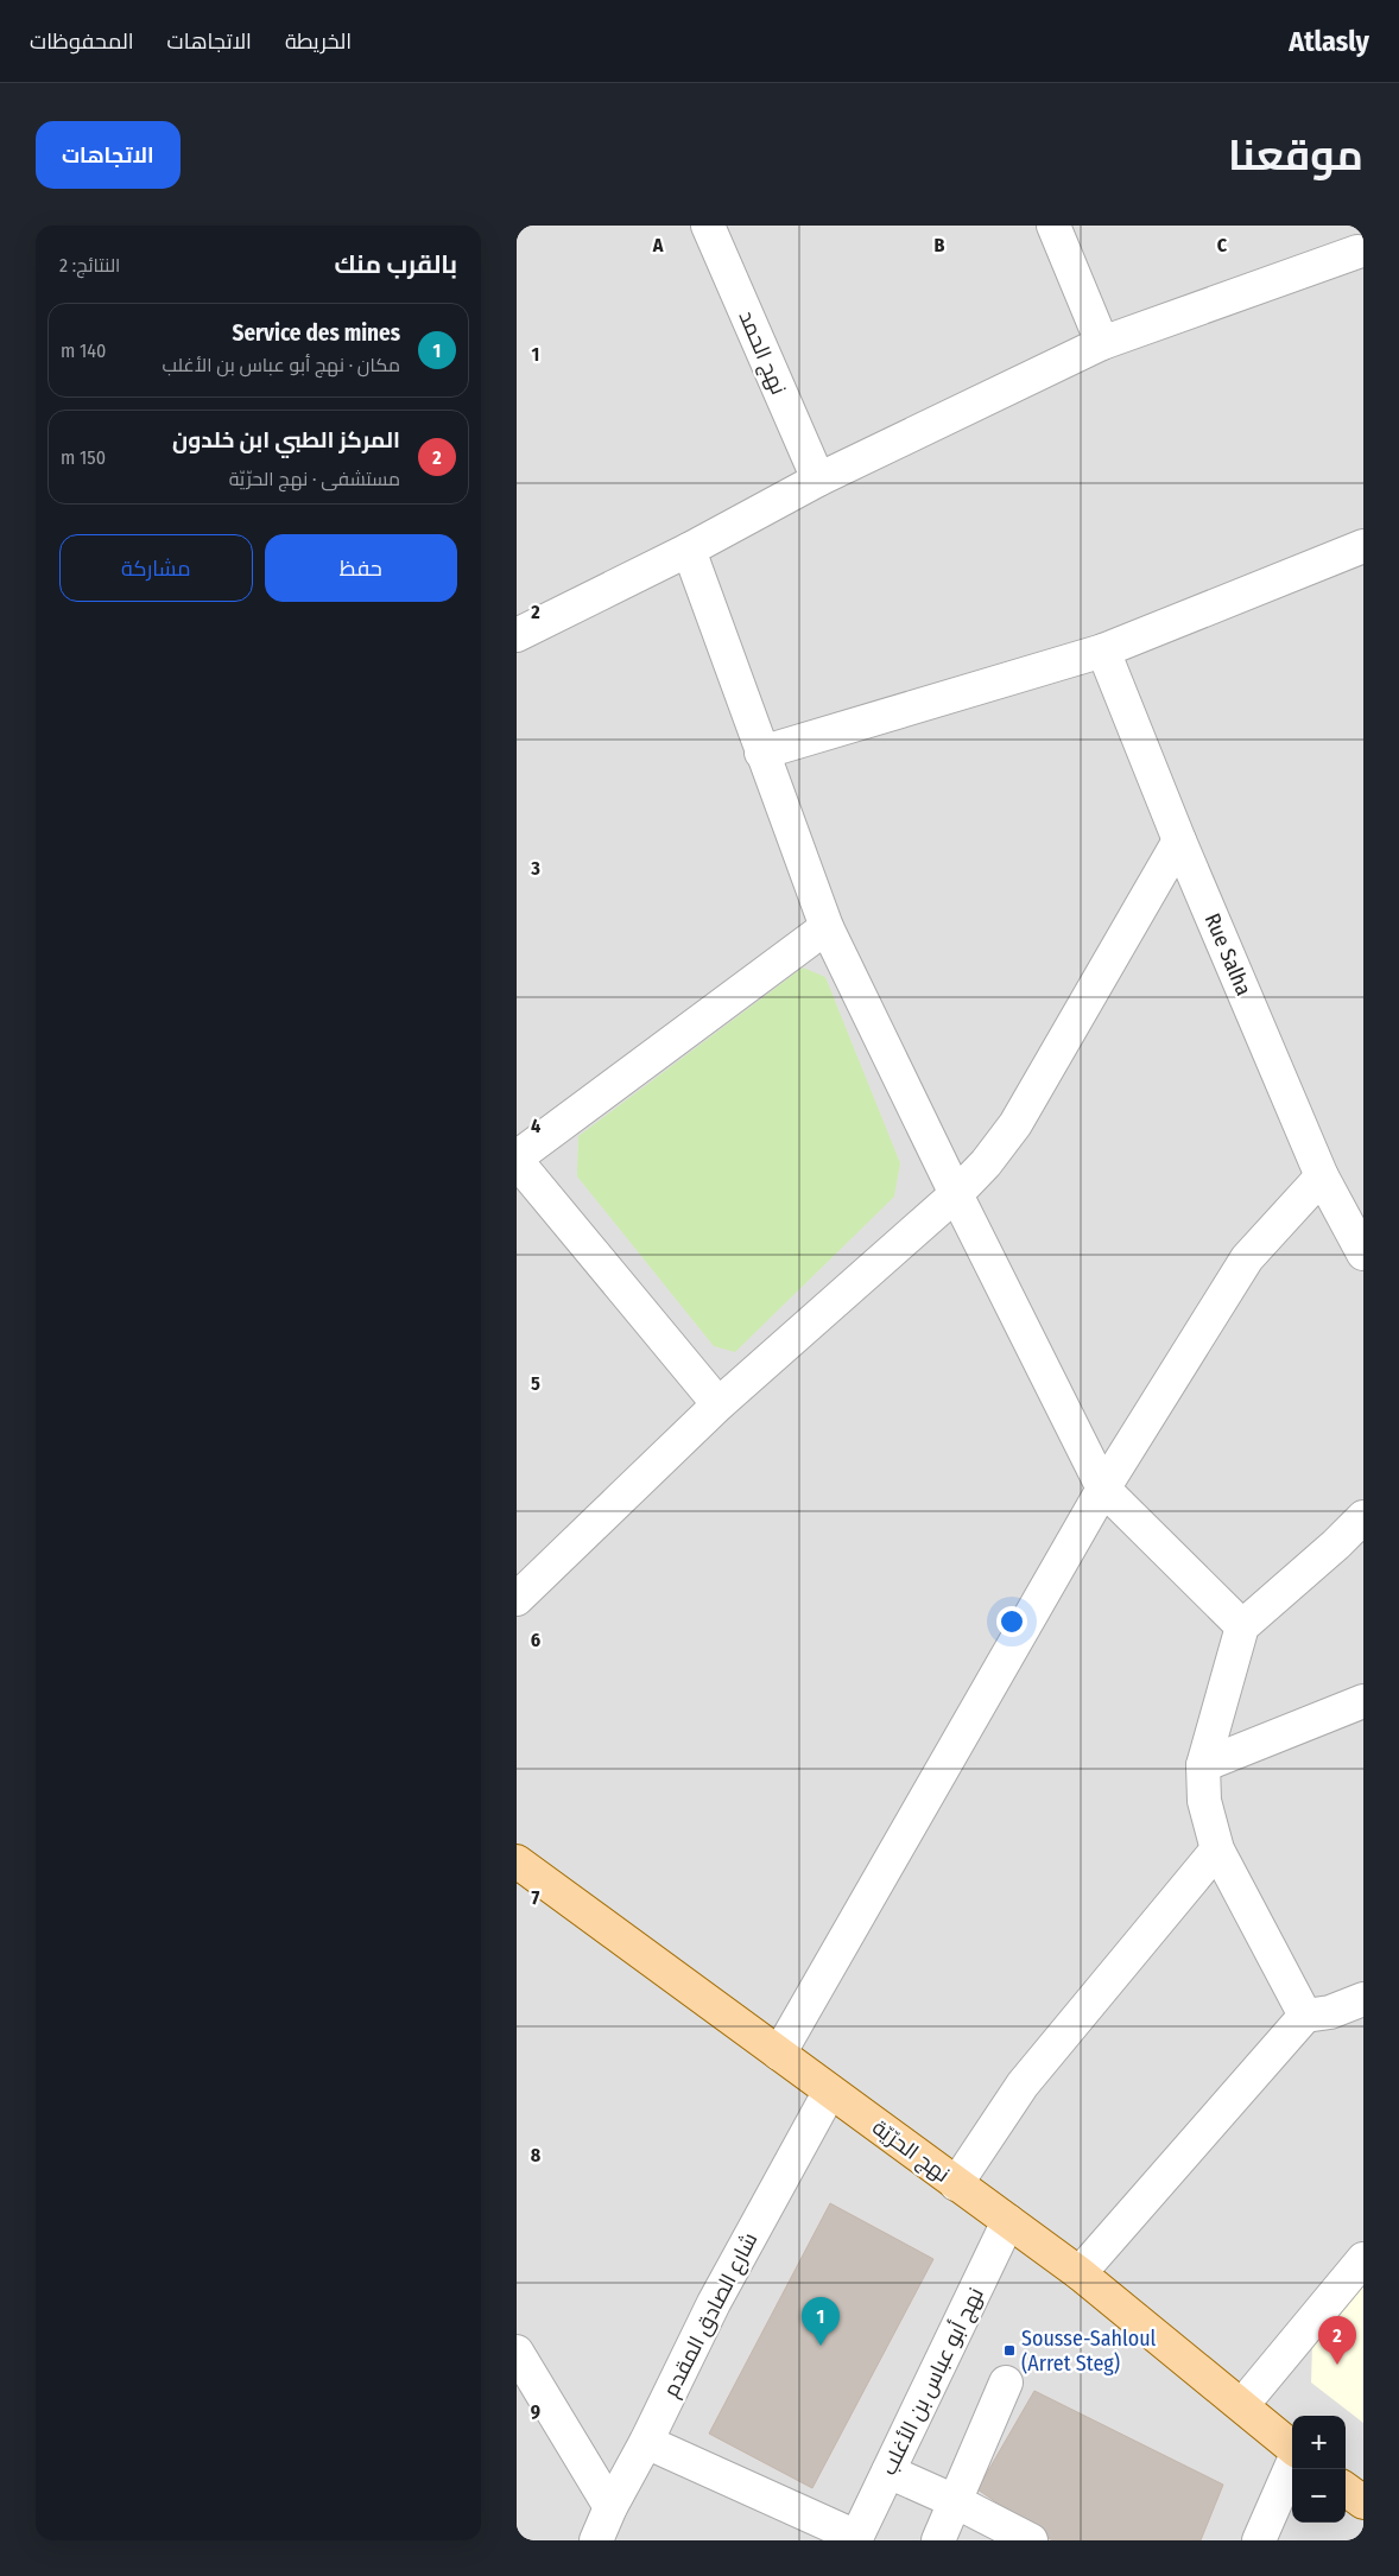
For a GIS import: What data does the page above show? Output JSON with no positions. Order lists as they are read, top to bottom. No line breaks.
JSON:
{"streets":{"main road":["نهج الحرّيّة"],"street":["نهج الحمد","Rue Salha","شارع الصادق المقدم","نهج أبو عباس بن الأغلب"]},"crossings":[["نهج الحرّيّة","شارع الصادق المقدم"],["نهج الحرّيّة","نهج أبو عباس بن الأغلب"]],"places":{"transit":["Sousse-Sahloul (Arret Steg)"]},"page":{"header":"Atlasly","nav":["الخريطة","الاتجاهات","المحفوظات"],"title":"موقعنا","buttons":["الاتجاهات",["حفظ","مشاركة"]],"heading":["بالقرب منك","النتائج: 2"],"list":[{"mark":"1","name":"Service des mines","note":"مكان · نهج أبو عباس بن الأغلب","value":"140 m"},{"mark":"2","name":"المركز الطبي ابن خلدون","note":"مستشفى · نهج الحرّيّة","value":"150 m"}],"pins":["1","2"],"map_buttons":["+","−"]},"grid":{"columns":["A","B","C"],"rows":["1","2","3","4","5","6","7","8","9"]}}
